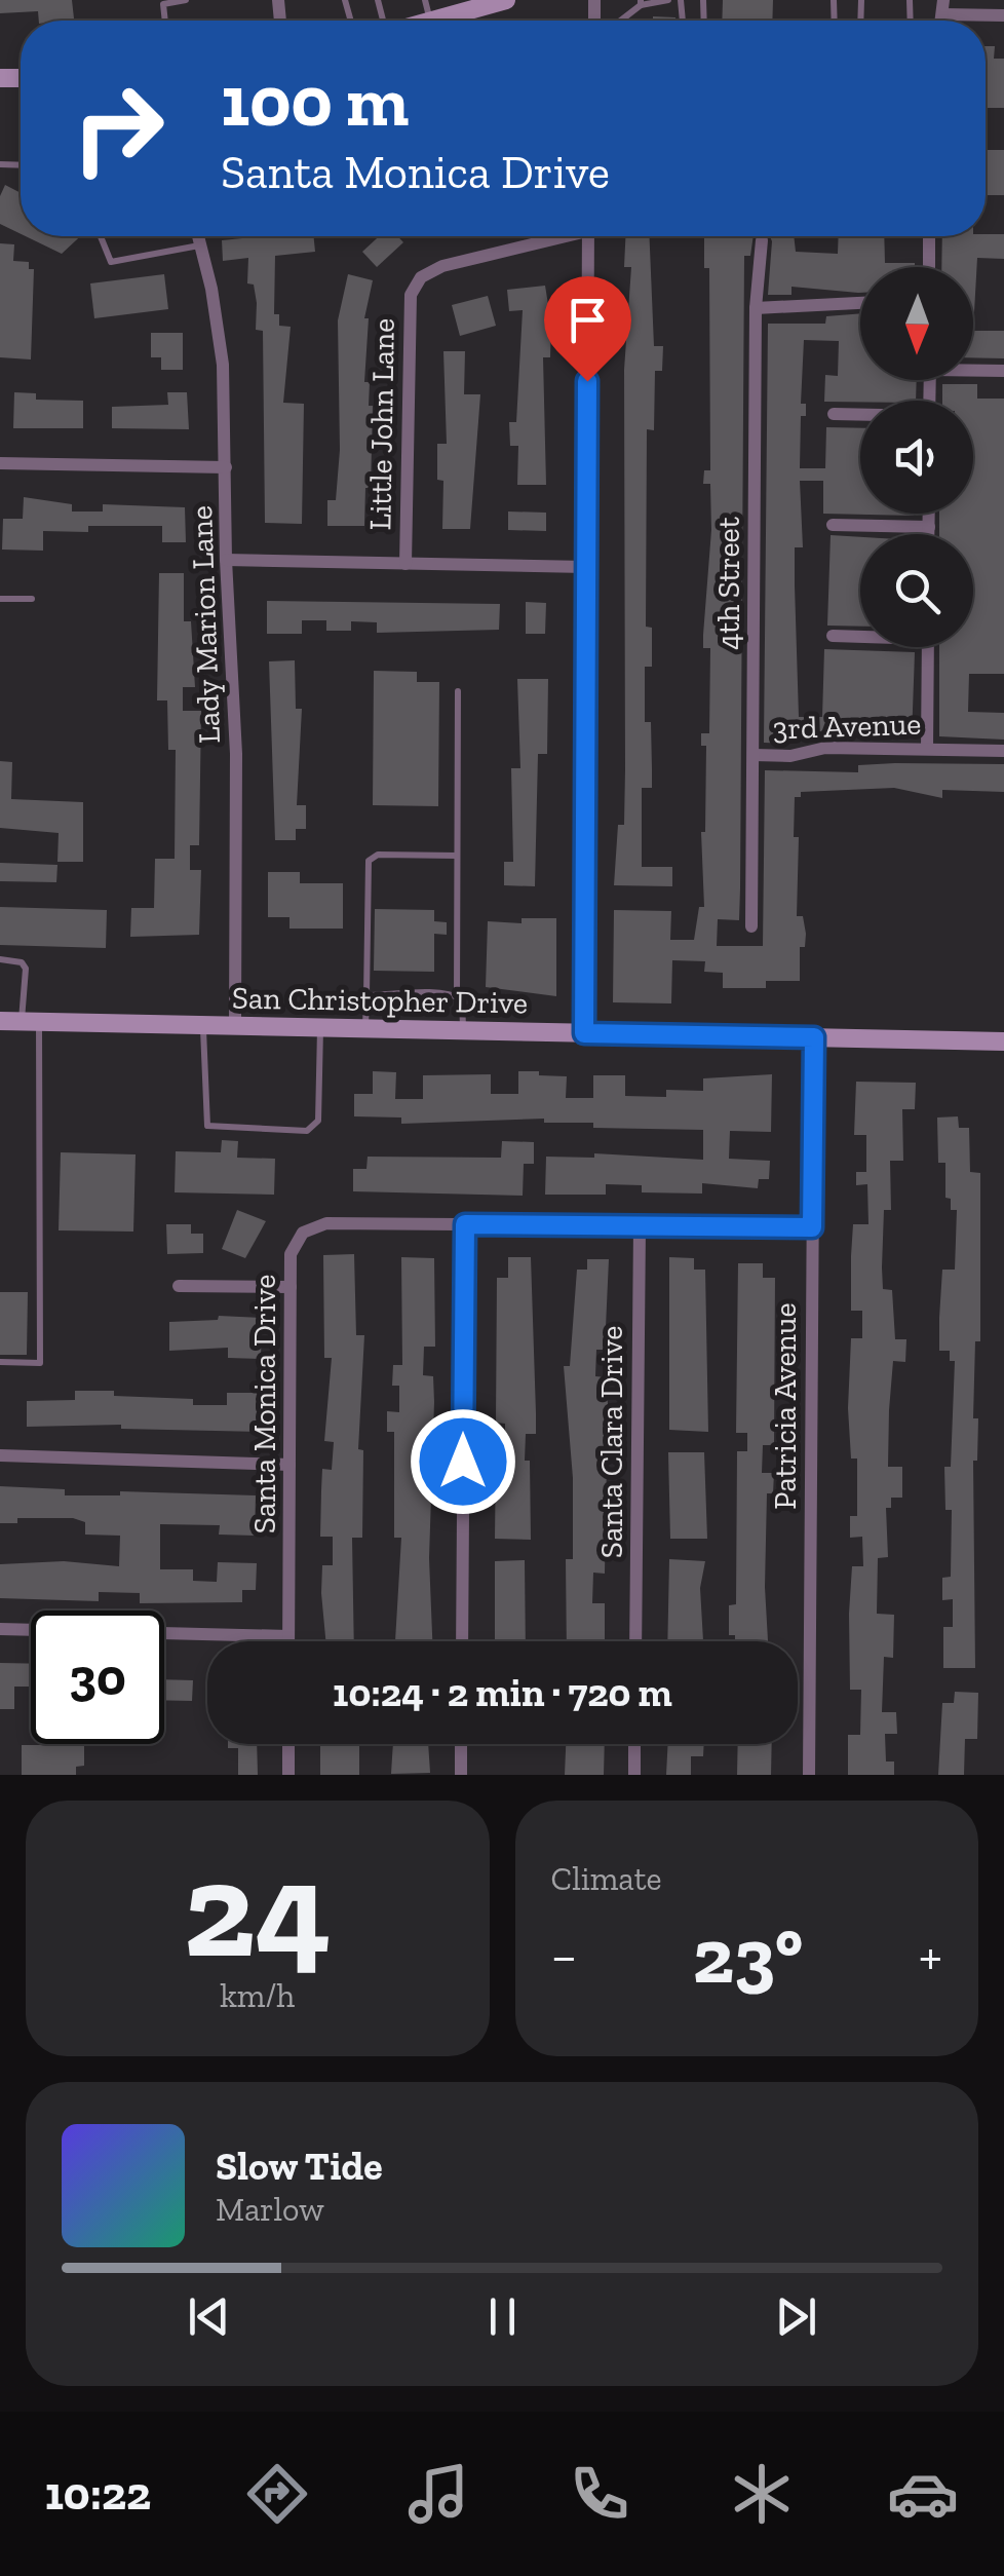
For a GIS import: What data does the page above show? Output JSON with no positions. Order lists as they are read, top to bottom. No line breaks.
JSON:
{"streets":{"street":["Little John Lane","4th Street","Lady Marion Lane","3rd Avenue","San Christopher Drive","Santa Monica Drive","Patricia Avenue","Santa Clara Drive"]},"crossings":[["4th Street","3rd Avenue"],["Lady Marion Lane","San Christopher Drive"],["San Christopher Drive","Patricia Avenue"],["Santa Monica Drive","Patricia Avenue"],["Santa Monica Drive","Santa Clara Drive"]],"north":"bottom","page":{"turn":["100 m","Santa Monica Drive"],"limit":"30","trip":"10:24 · 2 min · 720 m","tile":[["24","km/h"],"Climate"],"heat":["−","23°","+"],"song":["Slow Tide","Marlow"],"tabs":"10:22"}}
